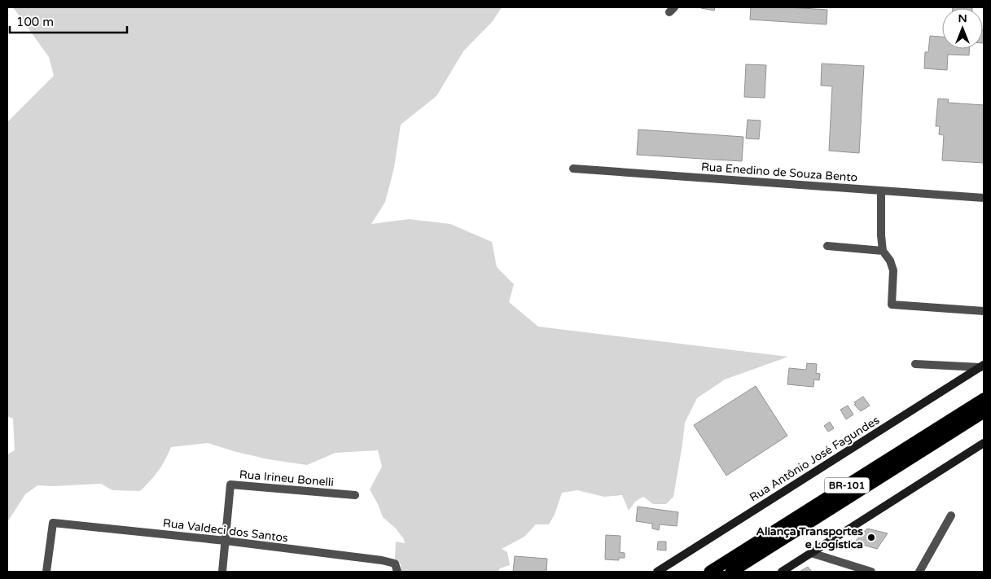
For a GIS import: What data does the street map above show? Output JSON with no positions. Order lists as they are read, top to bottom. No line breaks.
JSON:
{"streets":{"highway":["BR-101"],"main road":["Rua Antônio José Fagundes"],"street":["Rua Enedino de Souza Bento","Rua Irineu Bonelli","Rua Valdeci dos Santos"]},"crossings":[["Rua Irineu Bonelli","Rua Valdeci dos Santos"]],"places":["Aliança Transportes e Logística"],"scale_bar":"100 m","north":"top"}
